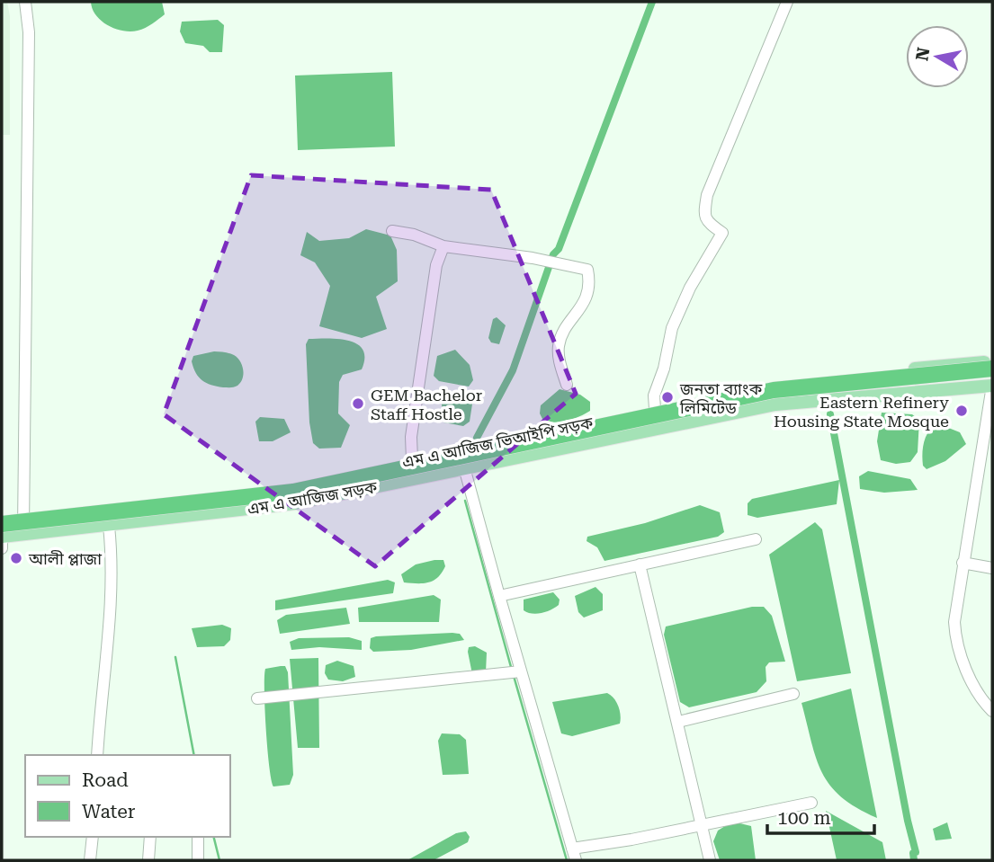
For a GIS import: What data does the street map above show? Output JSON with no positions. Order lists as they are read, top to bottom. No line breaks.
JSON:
{"streets":{"main road":["এম এ আজিজ ভিআইপি সড়ক","এম এ আজিজ সড়ক"]},"places":["জনতা ব্যাংক লিমিটেড","GEM Bachelor Staff Hostle","Eastern Refinery Housing State Mosque","আলী প্লাজা"],"legend":["Road","Water"],"scale_bar":"100 m","north":"left"}
